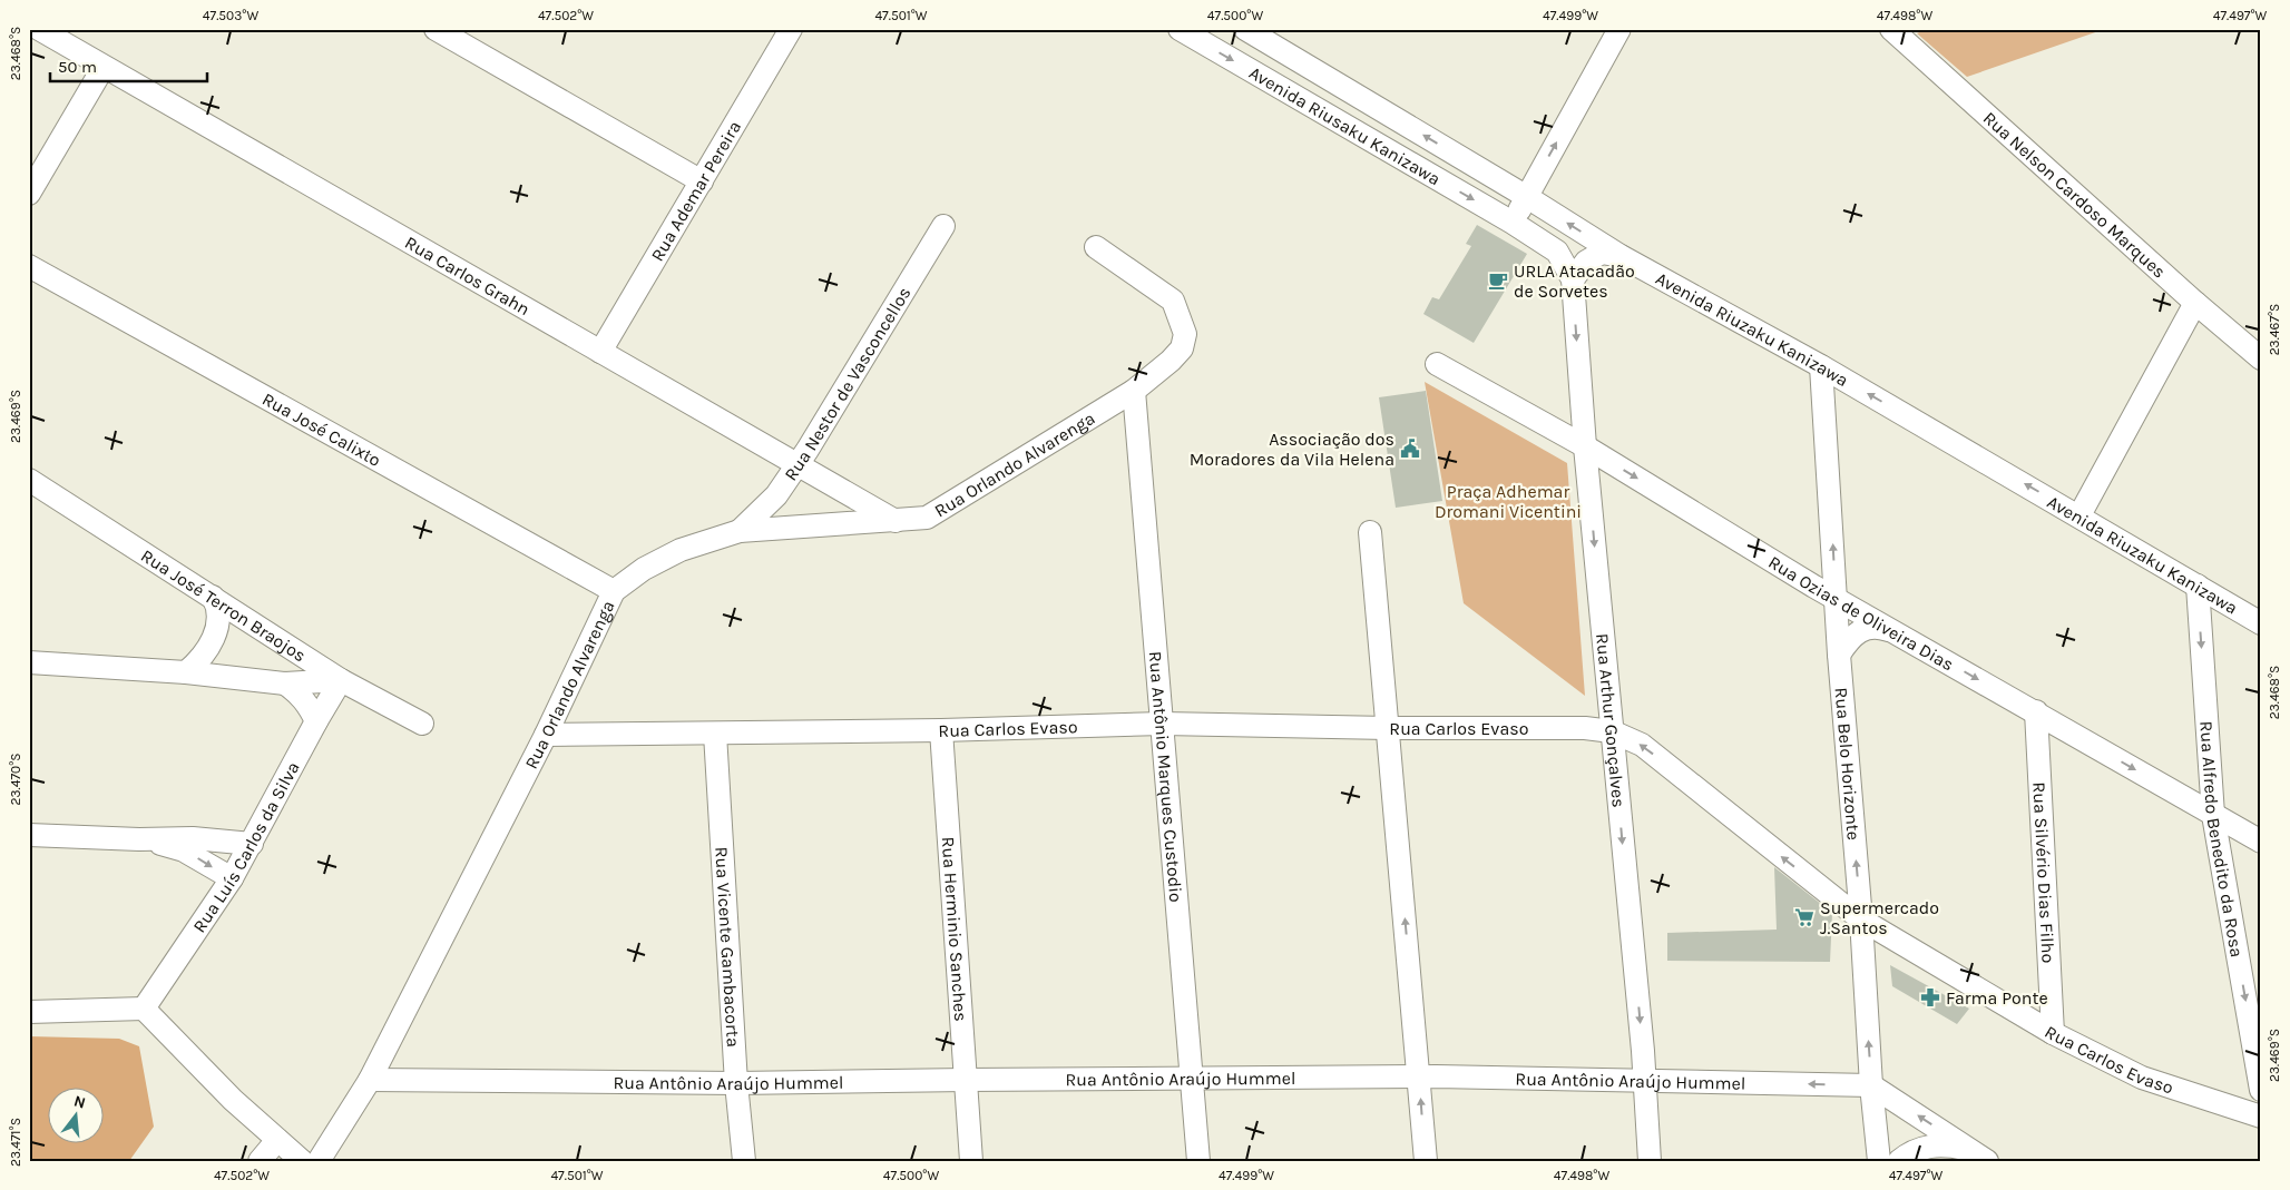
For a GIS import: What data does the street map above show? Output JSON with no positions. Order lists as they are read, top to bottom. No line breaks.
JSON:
{"streets":{"street":["Avenida Riusaku Kanizawa","Rua Ademar Pereira","Rua Nelson Cardoso Marques","Rua Carlos Grahn","Avenida Riuzaku Kanizawa","Rua Nestor de Vasconcellos","Rua José Calixto","Rua Orlando Alvarenga","Rua José Terron Braojos","Rua Ozias de Oliveira Dias","Rua Arthur Gonçalves","Rua Carlos Evaso","Rua Belo Horizonte","Rua Antônio Marques Custodio","Rua Alfredo Benedito da Rosa","Rua Luís Carlos da Silva","Rua Silvério Dias Filho","Rua Herminio Sanches","Rua Vicente Gambacorta","Rua Antônio Araújo Hummel"]},"crossings":[["Avenida Riusaku Kanizawa","Rua Arthur Gonçalves"],["Rua Ademar Pereira","Rua Carlos Grahn"],["Rua Carlos Grahn","Rua Nestor de Vasconcellos"],["Rua Carlos Grahn","Rua Orlando Alvarenga"],["Avenida Riuzaku Kanizawa","Rua Belo Horizonte"],["Avenida Riuzaku Kanizawa","Rua Alfredo Benedito da Rosa"],["Rua Nestor de Vasconcellos","Rua Orlando Alvarenga"],["Rua José Calixto","Rua Orlando Alvarenga"],["Rua Orlando Alvarenga","Rua Carlos Evaso"],["Rua Orlando Alvarenga","Rua Antônio Marques Custodio"],["Rua Orlando Alvarenga","Rua Antônio Araújo Hummel"],["Rua José Terron Braojos","Rua Luís Carlos da Silva"],["Rua Ozias de Oliveira Dias","Rua Arthur Gonçalves"],["Rua Ozias de Oliveira Dias","Rua Belo Horizonte"],["Rua Ozias de Oliveira Dias","Rua Alfredo Benedito da Rosa"],["Rua Ozias de Oliveira Dias","Rua Silvério Dias Filho"],["Rua Arthur Gonçalves","Rua Carlos Evaso"],["Rua Arthur Gonçalves","Rua Antônio Araújo Hummel"],["Rua Carlos Evaso","Rua Belo Horizonte"],["Rua Carlos Evaso","Rua Antônio Marques Custodio"],["Rua Carlos Evaso","Rua Silvério Dias Filho"],["Rua Carlos Evaso","Rua Herminio Sanches"],["Rua Carlos Evaso","Rua Vicente Gambacorta"],["Rua Belo Horizonte","Rua Antônio Araújo Hummel"],["Rua Antônio Marques Custodio","Rua Antônio Araújo Hummel"],["Rua Herminio Sanches","Rua Antônio Araújo Hummel"],["Rua Vicente Gambacorta","Rua Antônio Araújo Hummel"]],"one_way":["Avenida Riusaku Kanizawa","Avenida Riuzaku Kanizawa","Rua Ozias de Oliveira Dias","Rua Arthur Gonçalves","Rua Belo Horizonte","Rua Alfredo Benedito da Rosa"],"parks":["Praça Adhemar Dromani Vicentini"],"places":{"cafe":["URLA Atacadão de Sorvetes"],"public building":["Associação dos Moradores da Vila Helena"],"supermarket":["Supermercado J.Santos"],"pharmacy":["Farma Ponte"]},"scale_bar":"50 m","north":"top","coordinates":["47.503°W","47.502°W","47.501°W","47.500°W","47.499°W","47.498°W","47.497°W","23.468°S","23.467°S","23.469°S","23.470°S","23.471°S"]}
